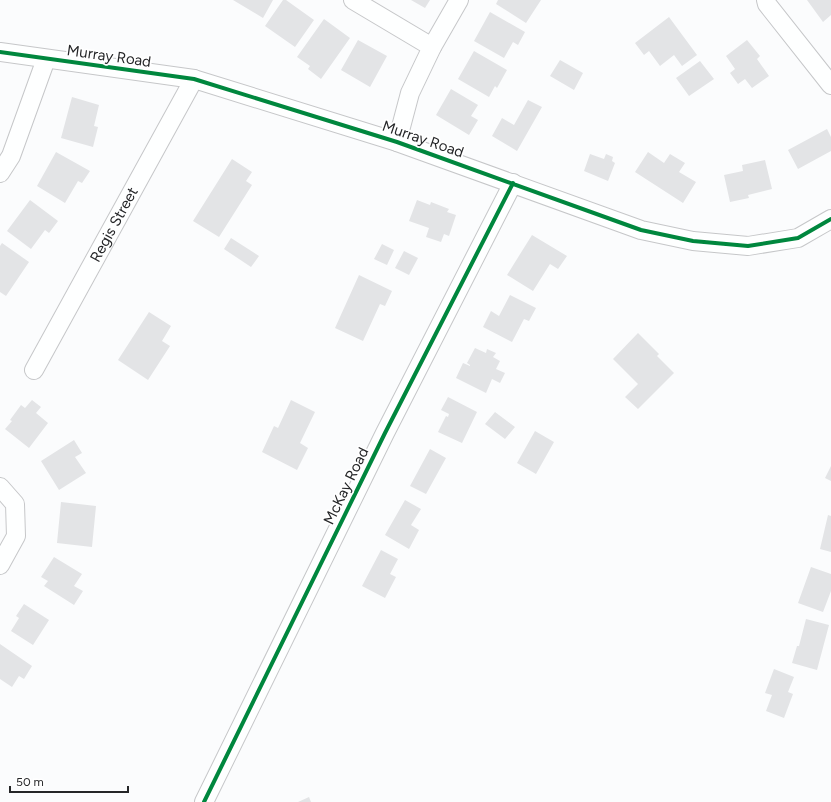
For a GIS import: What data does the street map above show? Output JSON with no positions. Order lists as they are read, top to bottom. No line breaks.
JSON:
{"streets":{"street":["Murray Road","Regis Street","McKay Road"]},"crossings":[["Murray Road","Regis Street"],["Murray Road","McKay Road"]],"scale_bar":"50 m"}
